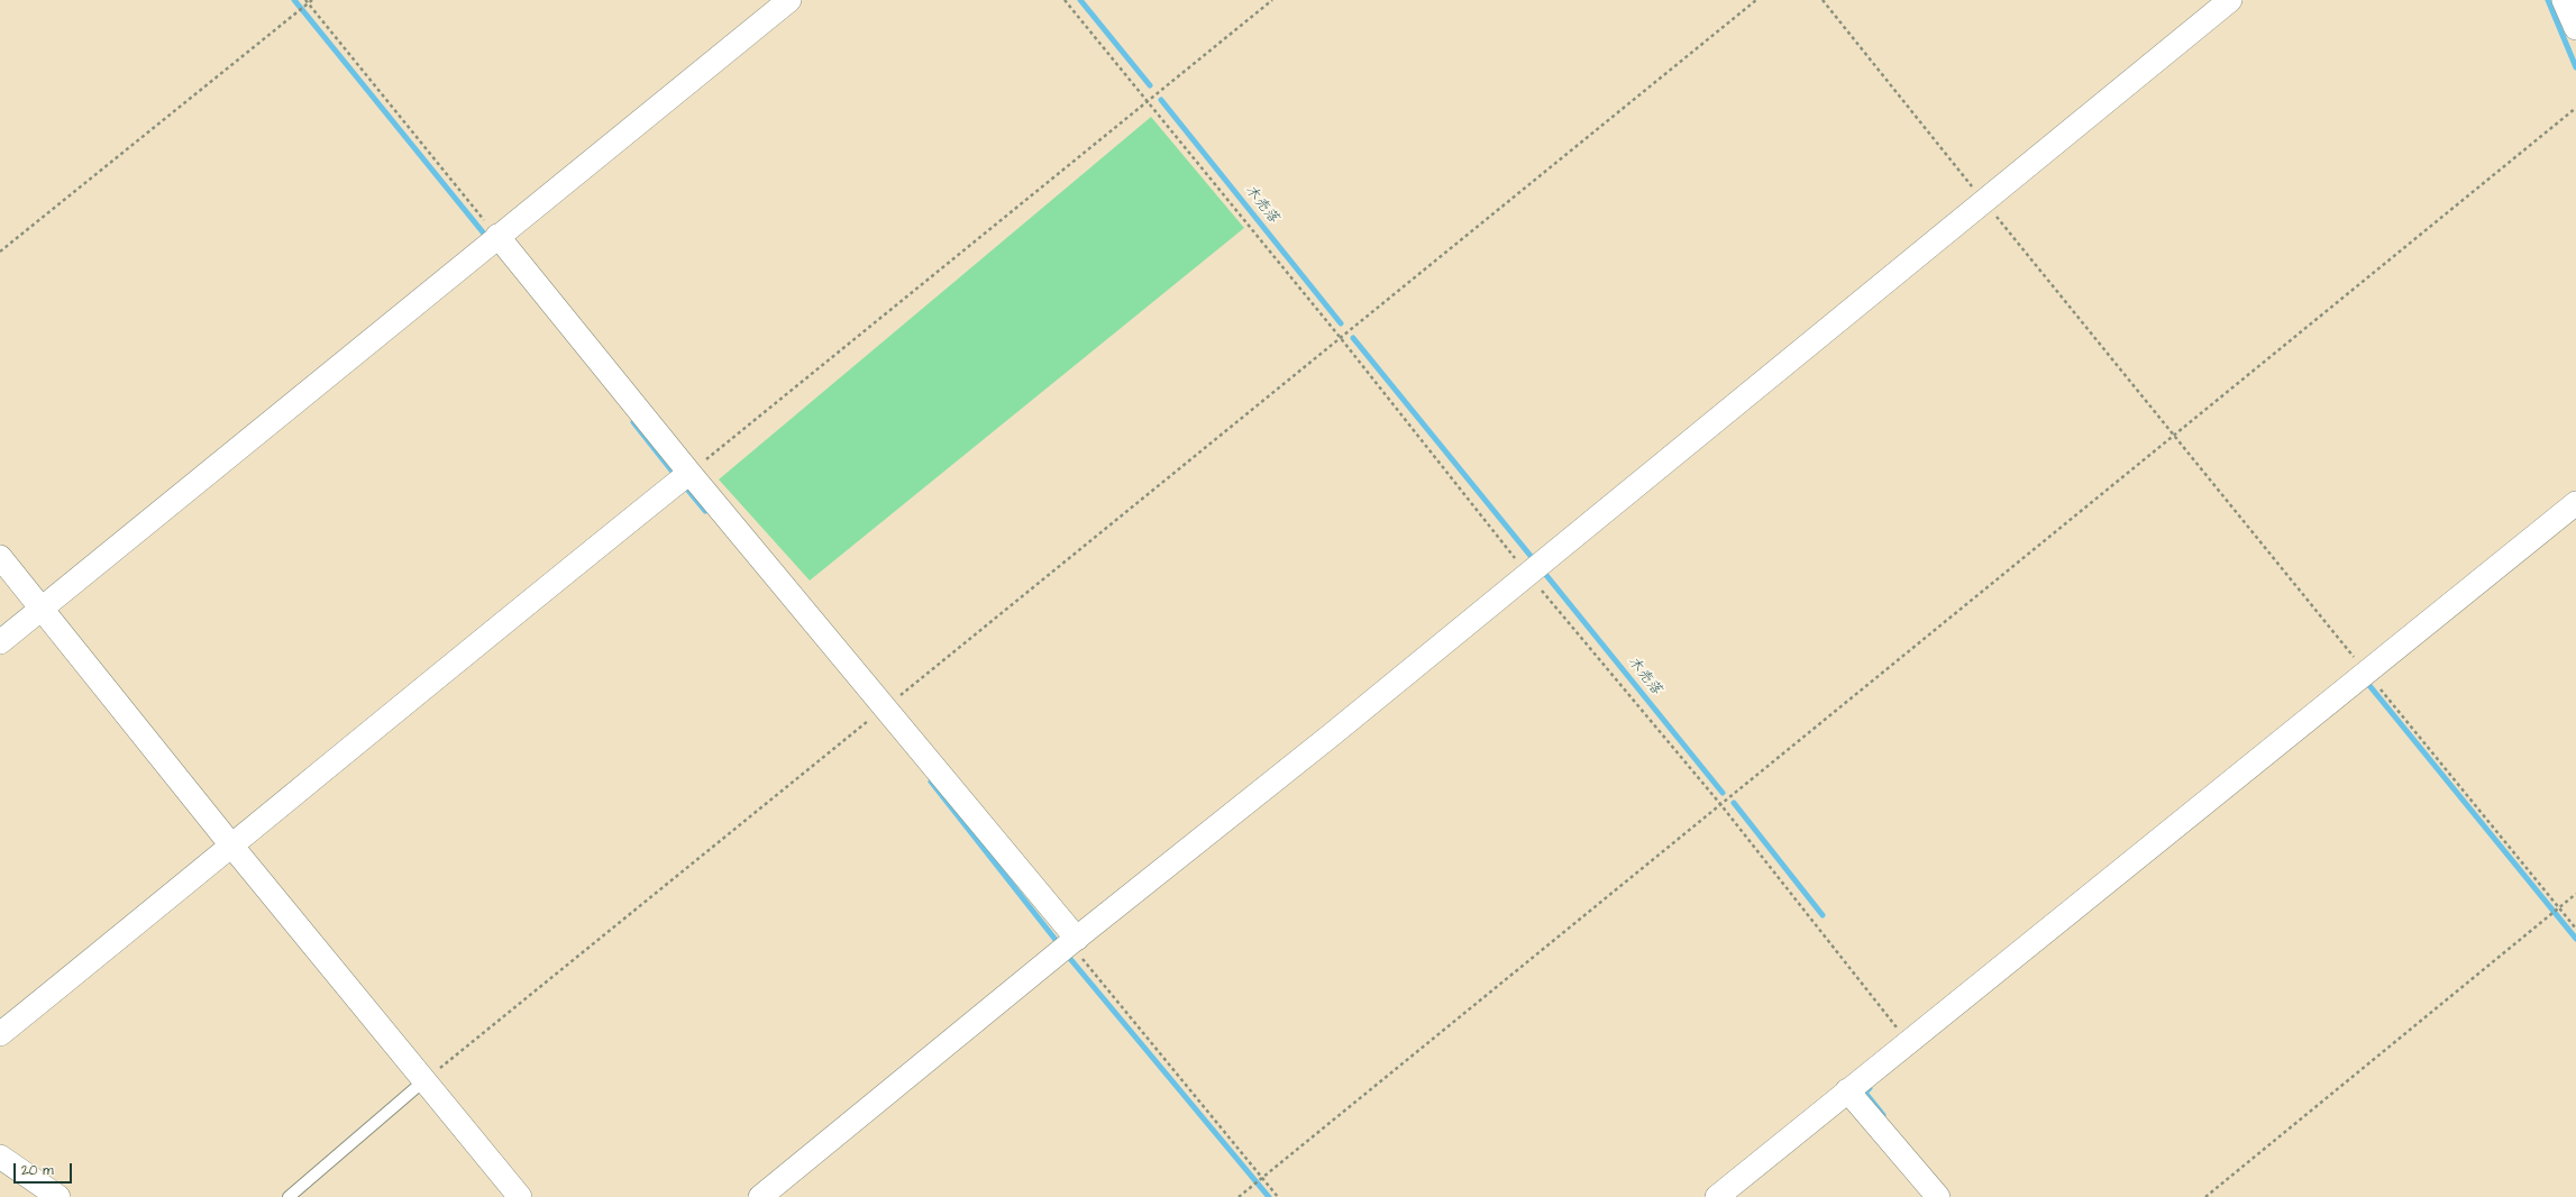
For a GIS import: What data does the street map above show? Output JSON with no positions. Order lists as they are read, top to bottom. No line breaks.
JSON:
{"water":["木売落"],"scale_bar":"20 m"}
